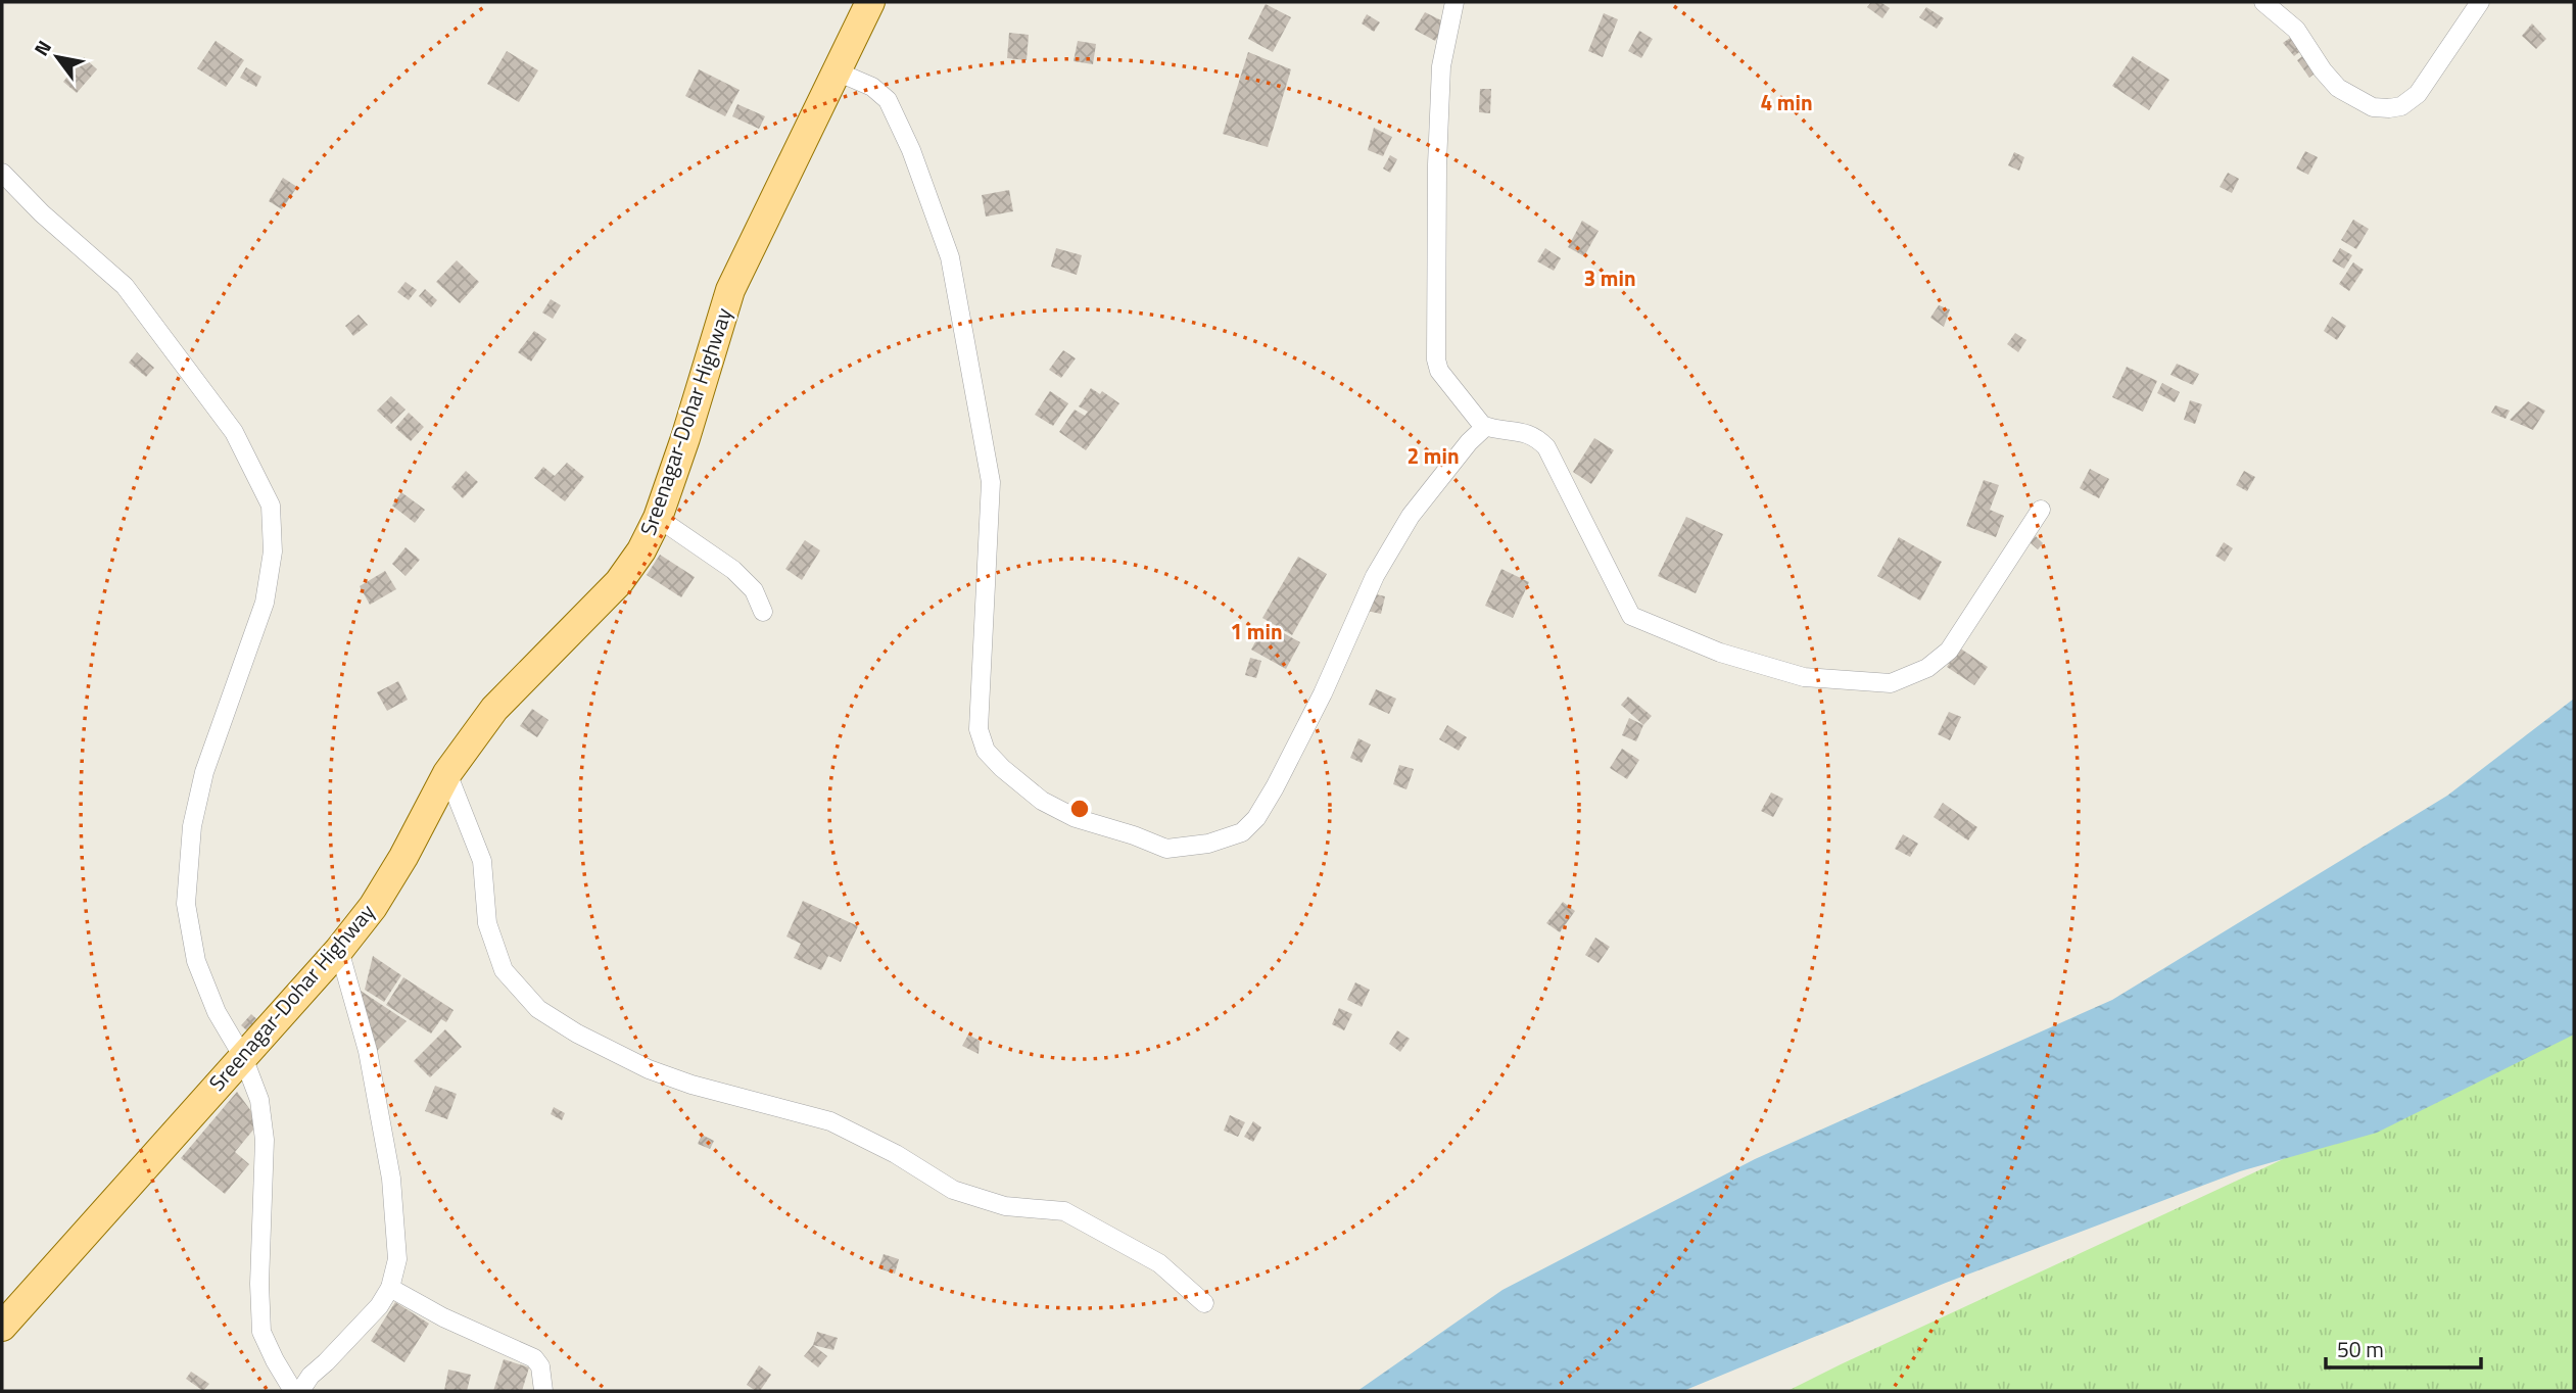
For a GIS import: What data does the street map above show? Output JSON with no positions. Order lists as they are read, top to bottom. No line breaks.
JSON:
{"streets":{"main road":["Sreenagar-Dohar Highway"]},"scale_bar":"50 m","north":"top left","rings":["4 min","3 min","2 min","1 min"]}
